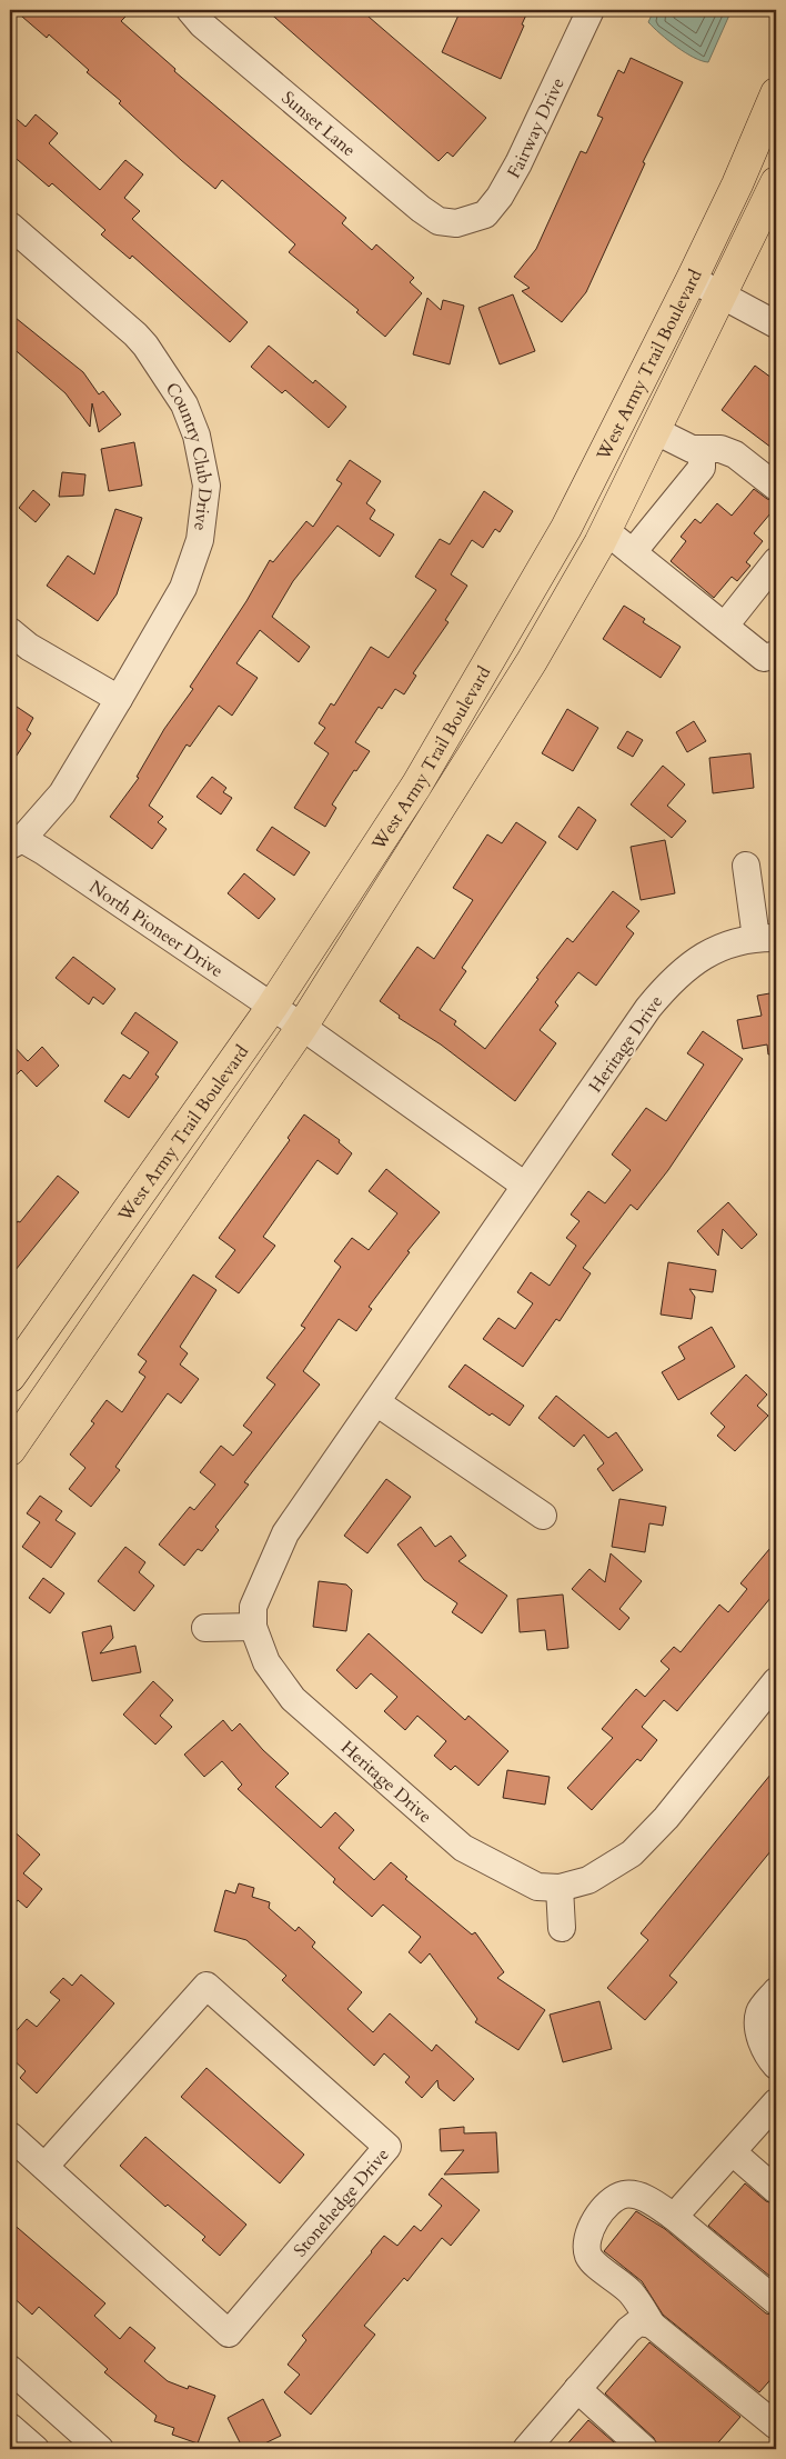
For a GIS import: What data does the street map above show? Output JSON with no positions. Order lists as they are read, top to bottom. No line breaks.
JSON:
{"streets":{"main road":["West Army Trail Boulevard"],"street":["Sunset Lane","Fairway Drive","Country Club Drive","North Pioneer Drive","Heritage Drive","Stonehedge Drive"]},"crossings":[["Sunset Lane","Fairway Drive"],["West Army Trail Boulevard","North Pioneer Drive"],["Country Club Drive","North Pioneer Drive"]]}
